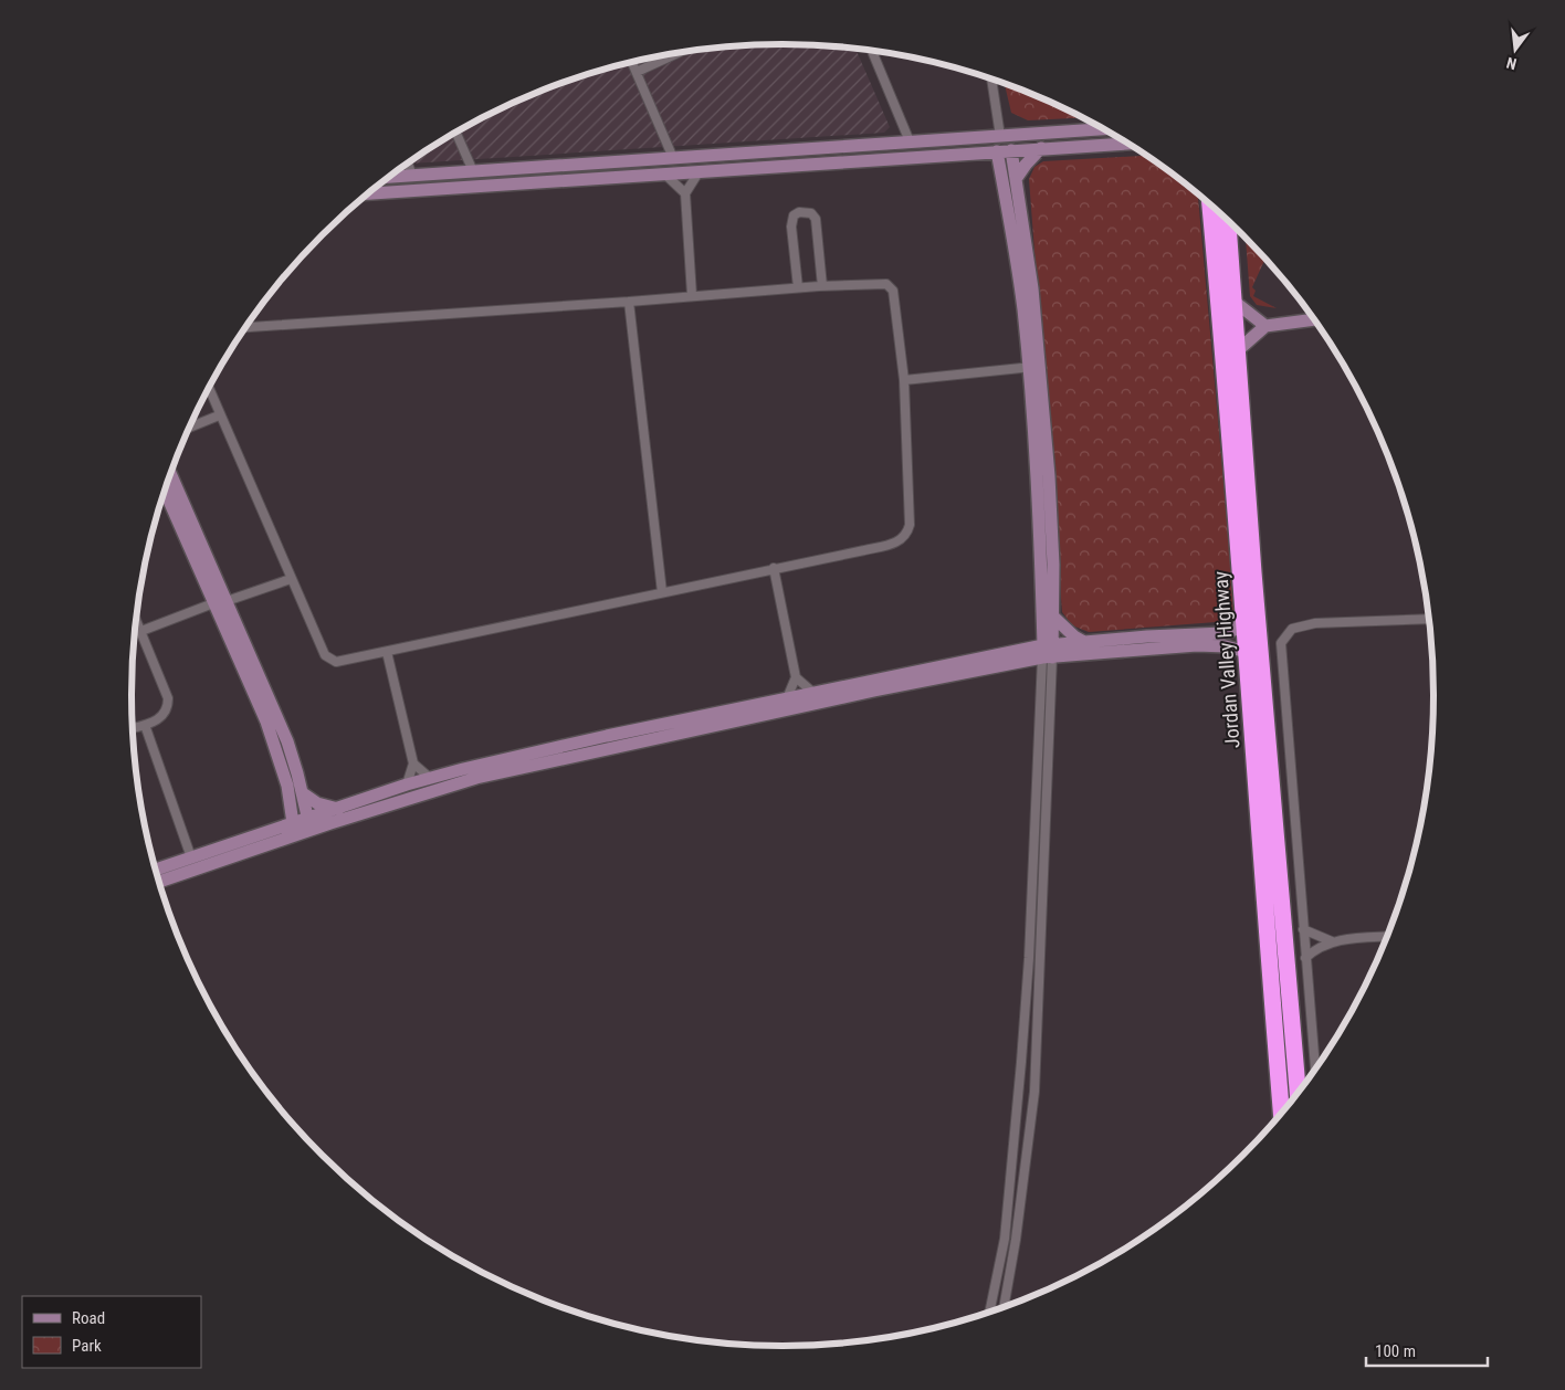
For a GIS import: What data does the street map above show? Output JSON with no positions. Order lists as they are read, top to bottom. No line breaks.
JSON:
{"streets":{"highway":["Jordan Valley Highway"]},"legend":["Road","Park"],"scale_bar":"100 m","north":"bottom"}
